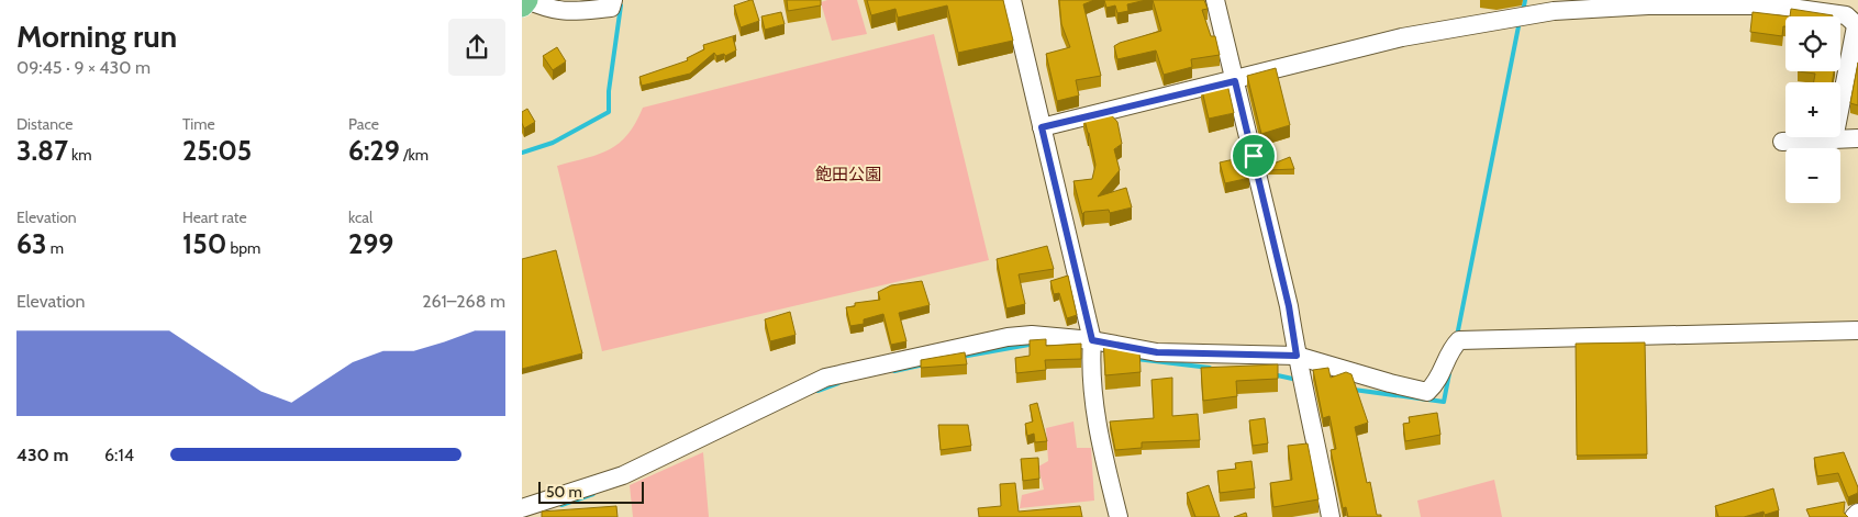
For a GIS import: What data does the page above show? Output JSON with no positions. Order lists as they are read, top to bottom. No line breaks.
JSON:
{"parks":["飽田公園"],"scale_bar":"50 m","page":{"heading":["Morning run","09:45 · 9 × 430 m"],"map_buttons":["+","−"],"stats":[["Distance","3.87 km"],["Time","25:05"],["Pace","6:29 /km"],["Elevation","63 m"],["Heart rate","150 bpm"],["kcal","299"]],"chart":["Elevation","261–268 m"],"list":[{"name":"430 m","note":"6:14"}],"scale":"50 m"}}
